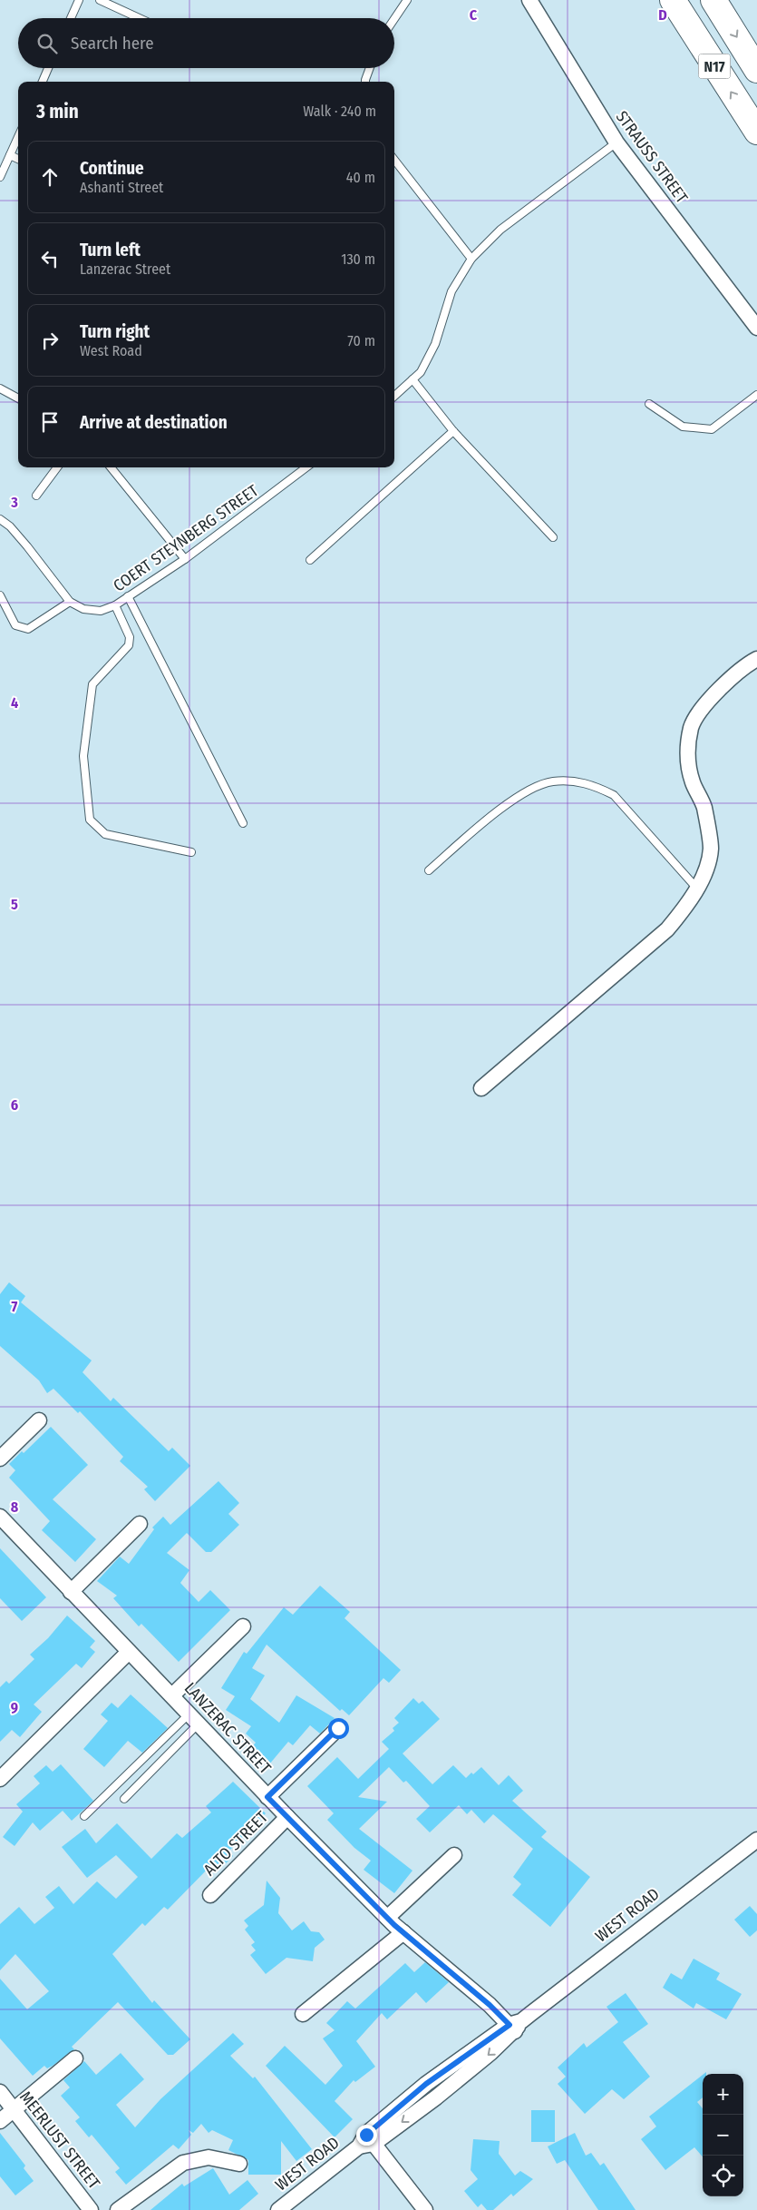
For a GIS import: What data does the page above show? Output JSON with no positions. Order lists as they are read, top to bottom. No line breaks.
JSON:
{"streets":{"highway":["N17"],"street":["STRAUSS STREET","LANZERAC STREET","ALTO STREET","WEST ROAD","MEERLUST STREET"],"lane":["COERT STEYNBERG STREET"]},"crossings":[["LANZERAC STREET","ALTO STREET"],["LANZERAC STREET","WEST ROAD"]],"page":{"search":"Search here","heading":["3 min","Walk · 240 m"],"list":[["Continue","Ashanti Street","40 m"],["Turn left","Lanzerac Street","130 m"],["Turn right","West Road","70 m"],"Arrive at destination"],"map_buttons":["+","−"]},"grid":{"columns":["C","D"],"rows":["3","4","5","6","7","8","9"]}}
